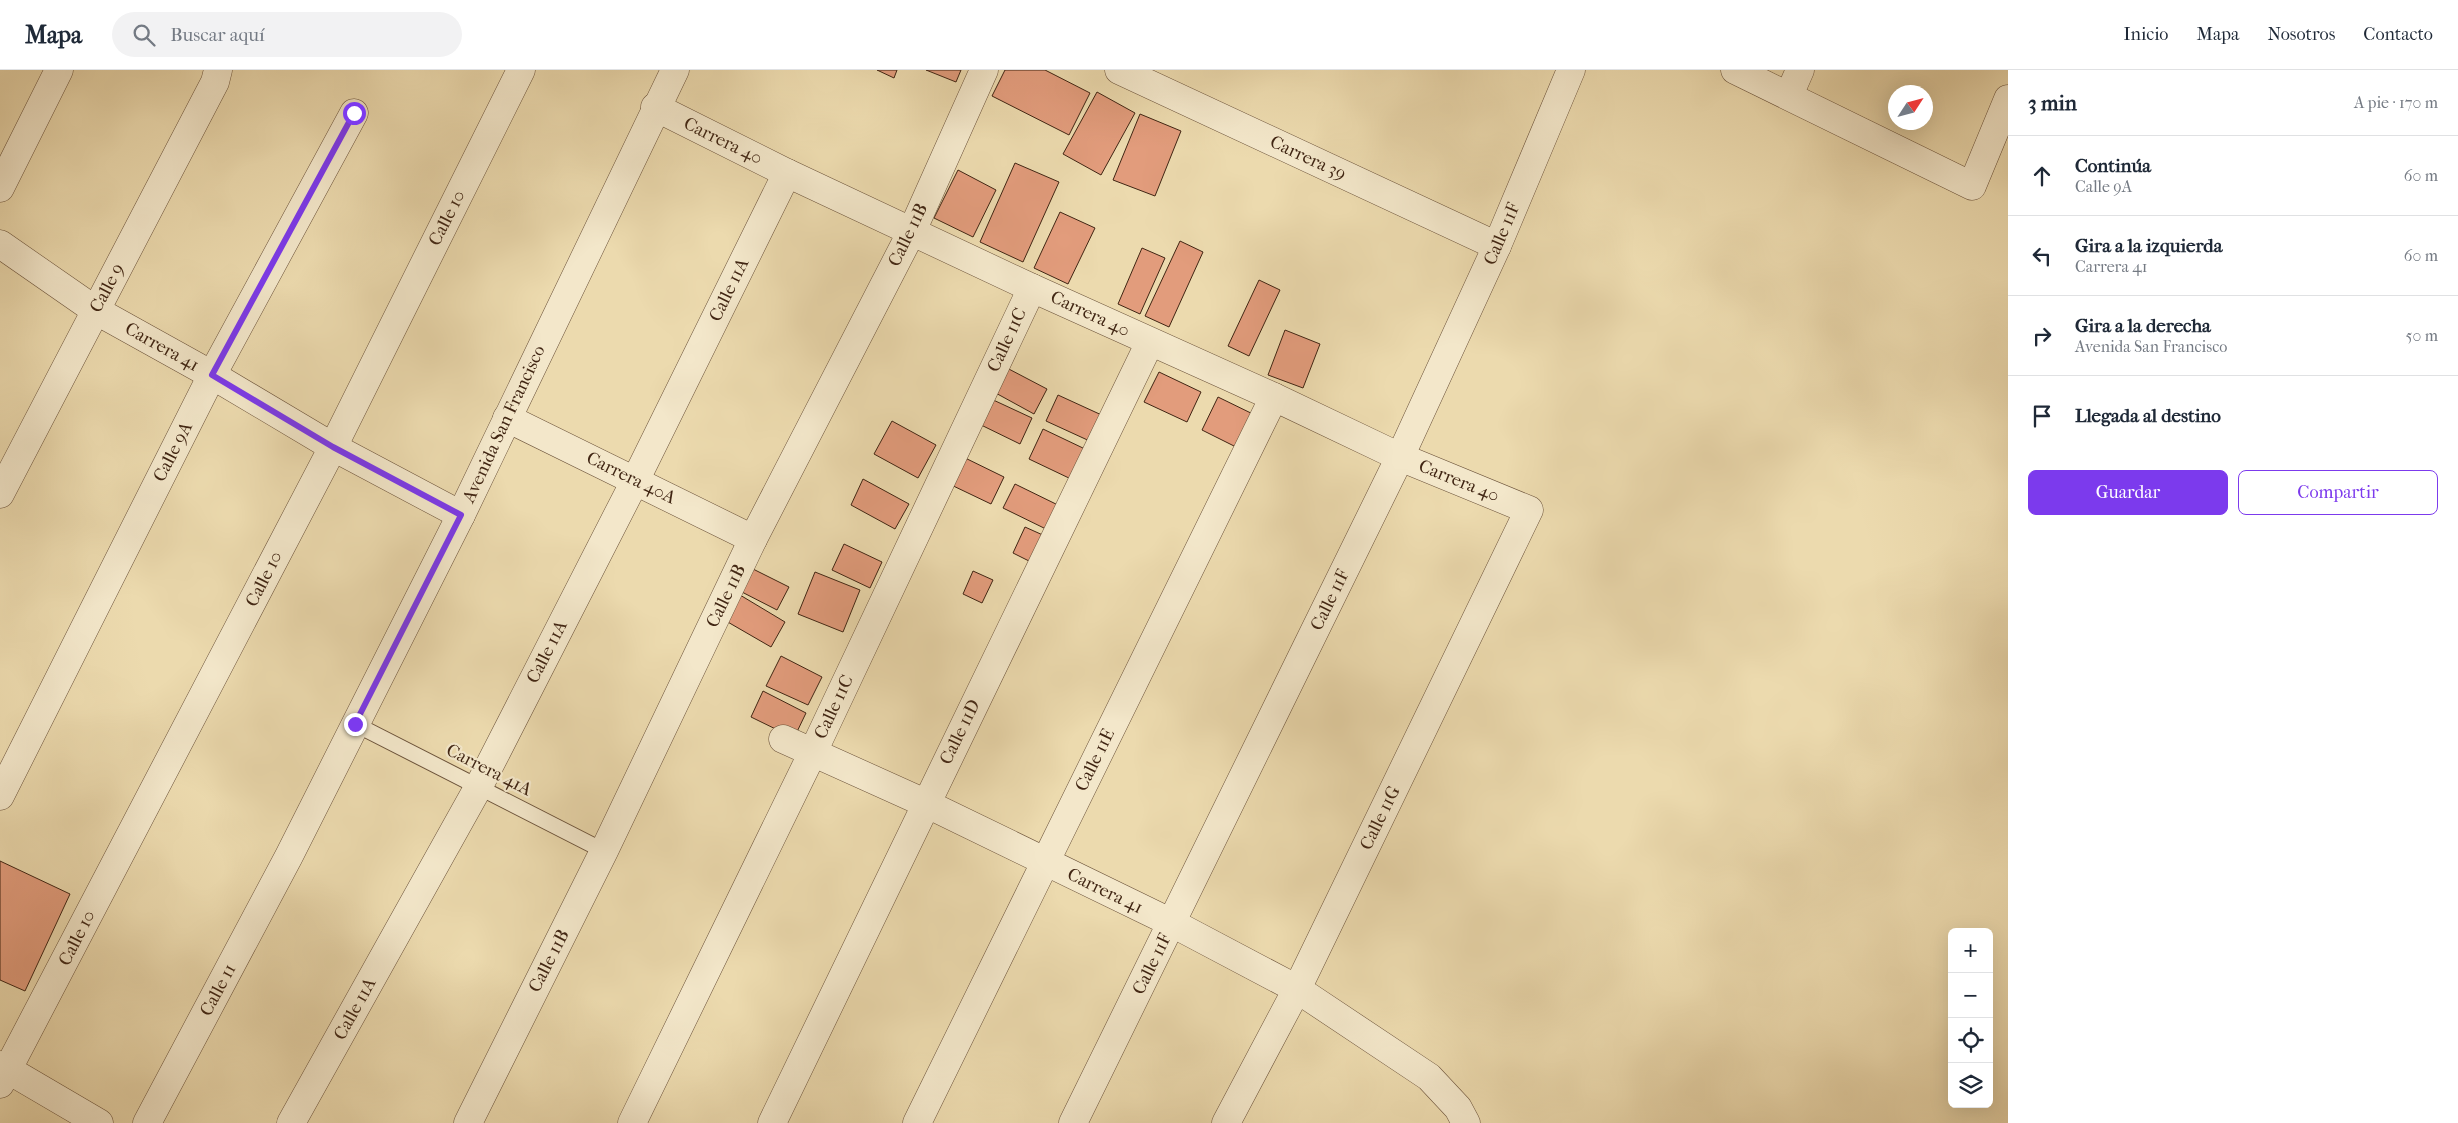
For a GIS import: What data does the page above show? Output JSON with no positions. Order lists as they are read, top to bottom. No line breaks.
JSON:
{"streets":{"street":["Carrera 40","Carrera 39","Calle 10","Calle 11F","Calle 11B","Calle 9","Calle 11A","Calle 11C","Carrera 41","Avenida San Francisco","Calle 9A","Carrera 40A","Calle 11D","Calle 11E","Calle 11G","Calle 11"],"lane":["Carrera 41A"]},"crossings":[["Carrera 40","Calle 11F"],["Carrera 40","Calle 11B"],["Carrera 40","Calle 11A"],["Carrera 40","Calle 11C"],["Carrera 40","Avenida San Francisco"],["Carrera 40","Calle 11D"],["Carrera 40","Calle 11E"],["Carrera 40","Calle 11G"],["Carrera 39","Calle 11F"],["Calle 10","Carrera 41"],["Calle 11F","Carrera 41"],["Calle 11B","Carrera 40A"],["Calle 11B","Carrera 41A"],["Calle 9","Carrera 41"],["Calle 11A","Carrera 40A"],["Calle 11A","Carrera 41A"],["Calle 11C","Carrera 41"],["Carrera 41","Avenida San Francisco"],["Carrera 41","Calle 9A"],["Carrera 41","Calle 11D"],["Carrera 41","Calle 11E"],["Carrera 41","Calle 11G"],["Avenida San Francisco","Carrera 40A"],["Avenida San Francisco","Carrera 41A"],["Avenida San Francisco","Calle 11"]],"north":"top right","page":{"header":"Mapa","search":"Buscar aquí","nav":["Inicio","Mapa","Nosotros","Contacto"],"heading":["3 min","A pie · 170 m"],"list":[["Continúa","Calle 9A","60 m"],["Gira a la izquierda","Carrera 41","60 m"],["Gira a la derecha","Avenida San Francisco","50 m"],"Llegada al destino"],"buttons":["Guardar","Compartir"],"map_buttons":["+","−"]}}
